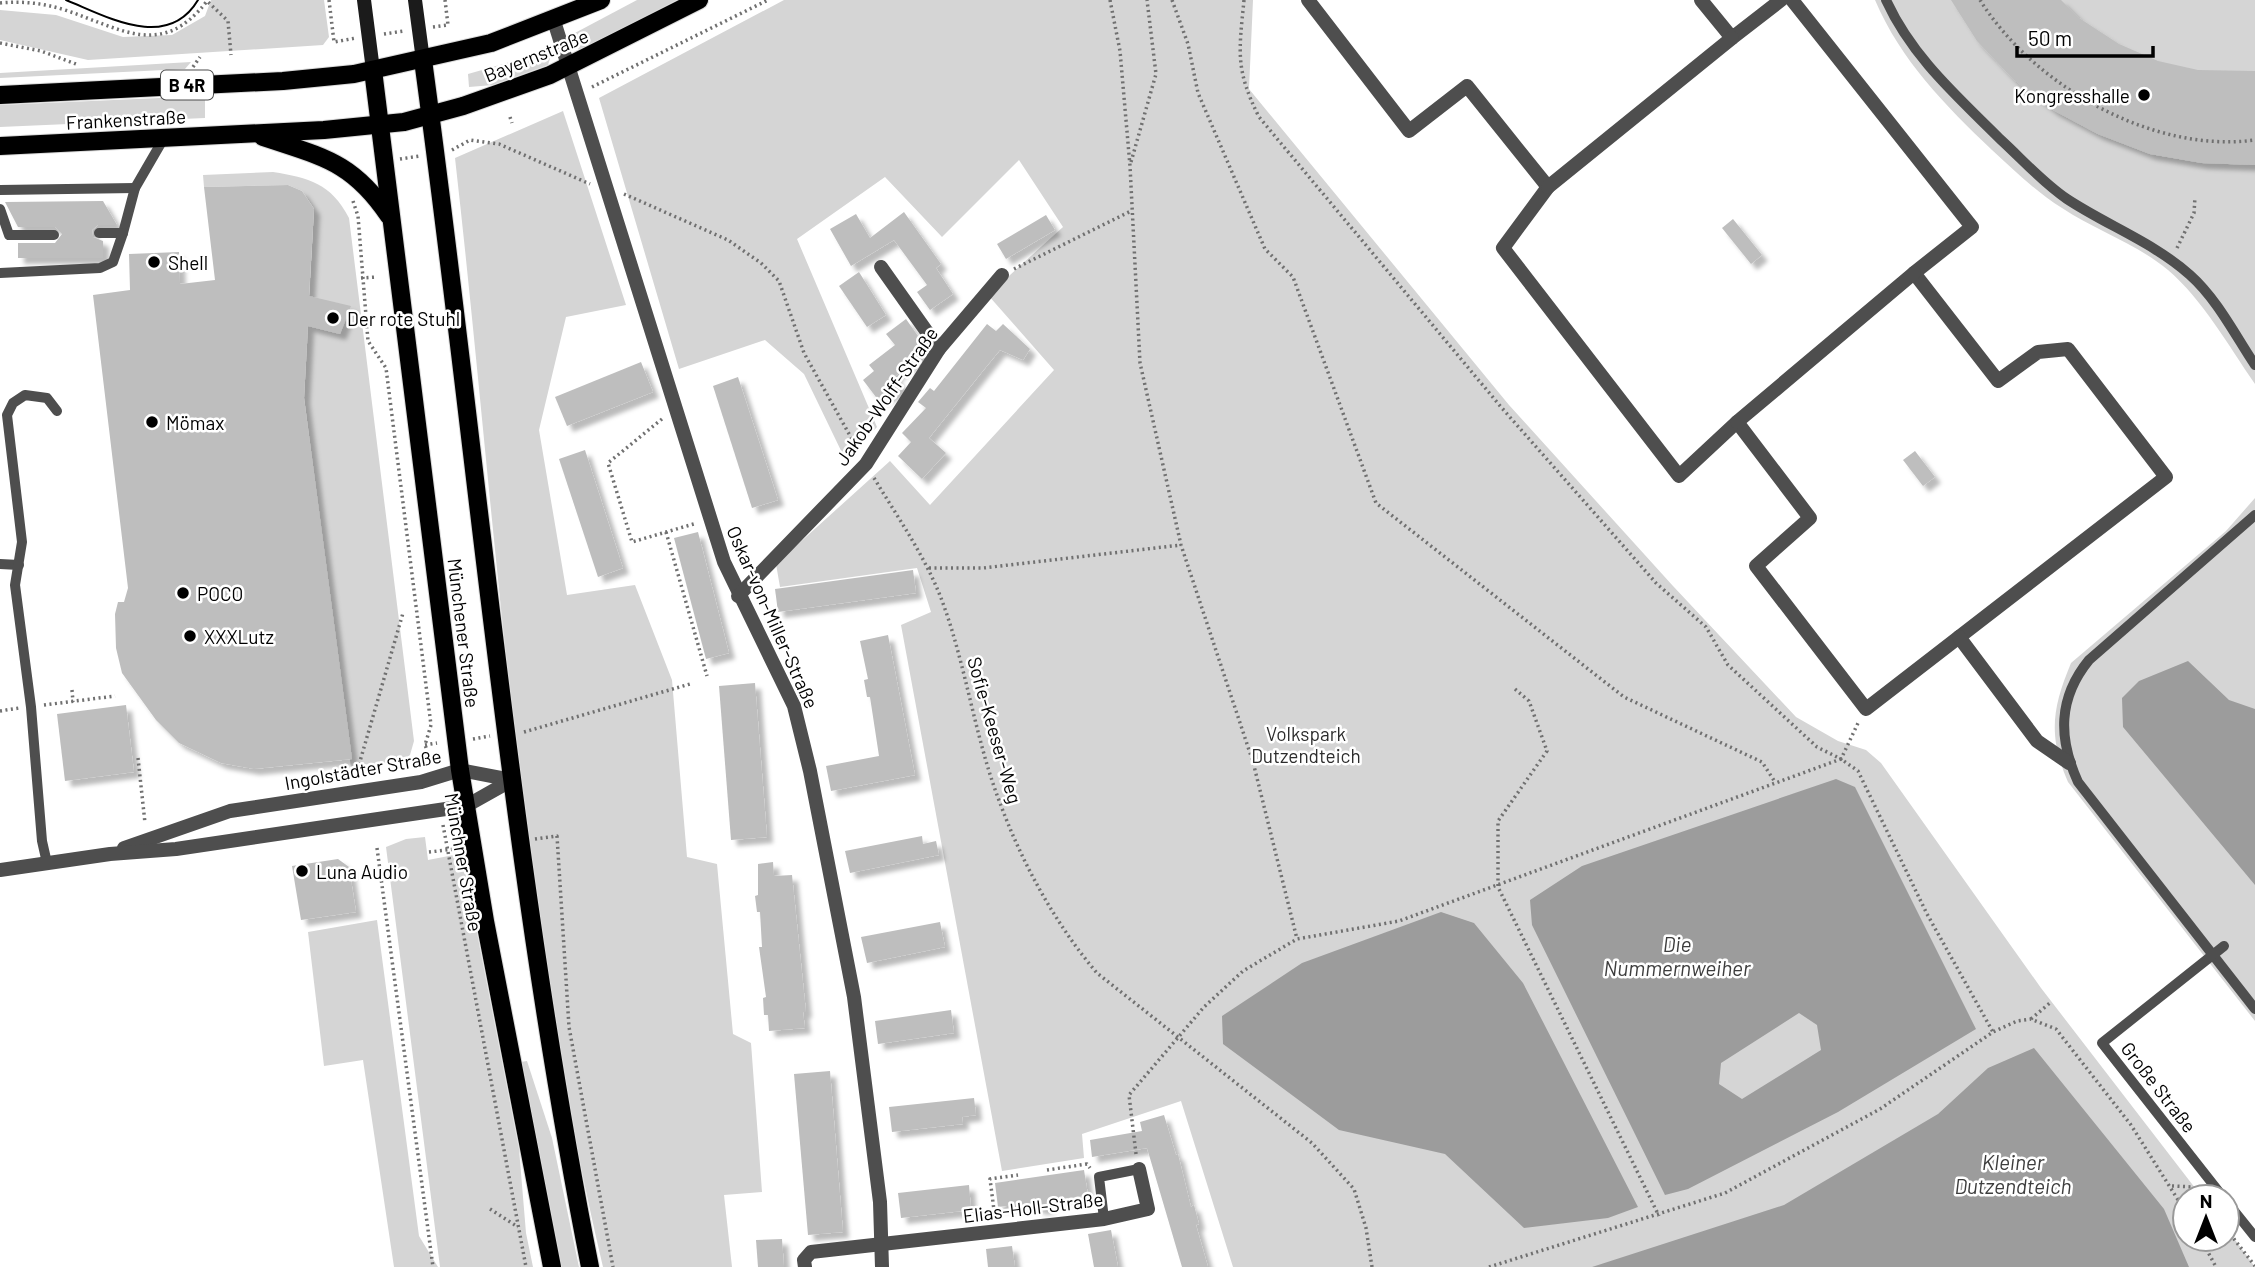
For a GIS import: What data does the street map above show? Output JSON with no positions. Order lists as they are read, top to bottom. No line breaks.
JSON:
{"streets":{"main road":["Bayernstraße","B 4R","Frankenstraße","Münchener Straße"],"street":["Jakob-Wolff-Straße","Oskar-von-Miller-Straße","Ingolstädter Straße","Elias-Holl-Straße"],"lane":["Große Straße"],"path":["Sofie-Keeser-Weg","Münchner Straße"]},"crossings":[["Bayernstraße","Frankenstraße"],["Bayernstraße","Oskar-von-Miller-Straße"],["Bayernstraße","Münchener Straße"],["Frankenstraße","Münchener Straße"],["Jakob-Wolff-Straße","Oskar-von-Miller-Straße"],["Jakob-Wolff-Straße","Sofie-Keeser-Weg"],["Oskar-von-Miller-Straße","Elias-Holl-Straße"],["Münchener Straße","Ingolstädter Straße"],["Ingolstädter Straße","Münchner Straße"]],"water":["Die Nummernweiher","Kleiner Dutzendteich"],"parks":["Volkspark Dutzendteich"],"places":["Kongresshalle","Shell","Der rote Stuhl","Mömax","POCO","XXXLutz","Luna Audio"],"scale_bar":"50 m","north":"top"}
